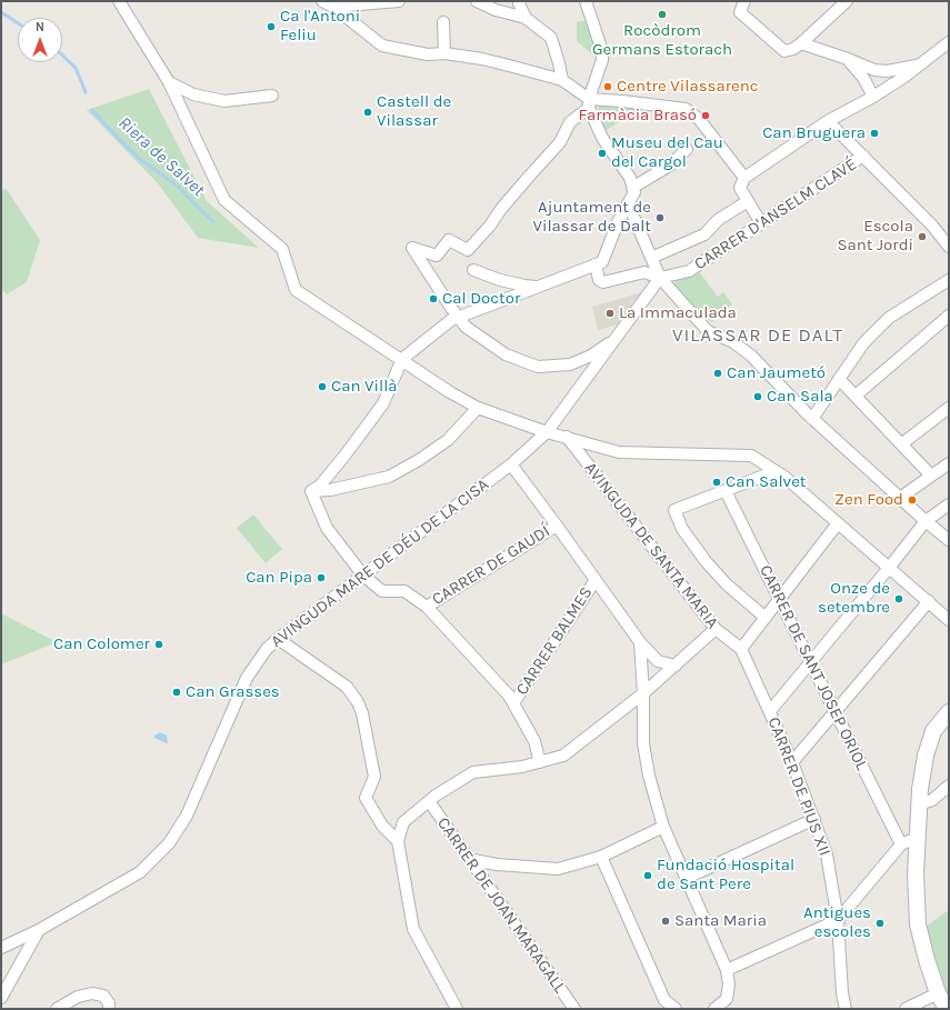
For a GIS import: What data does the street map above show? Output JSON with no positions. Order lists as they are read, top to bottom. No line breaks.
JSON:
{"streets":{"street":["CARRER D'ANSELM CLAVÉ","AVINGUDA DE SANTA MARIA","AVINGUDA MARE DE DÉU DE LA CISA","CARRER DE GAUDÍ","CARRER BALMES","CARRER DE SANT JOSEP ORIOL","CARRER DE PIUS XII","CARRER DE JOAN MARAGALL"]},"crossings":[["CARRER D'ANSELM CLAVÉ","AVINGUDA MARE DE DÉU DE LA CISA"],["AVINGUDA DE SANTA MARIA","CARRER DE PIUS XII"],["AVINGUDA DE SANTA MARIA","CARRER DE JOAN MARAGALL"]],"districts":["VILASSAR DE DALT"],"water":["Riera de Salvet"],"places":["Rocòdrom Germans Estorach","Ca l'Antoni Feliu","Centre Vilassarenc","Castell de Vilassar","Farmàcia Brasó","Can Bruguera","Museu del Cau del Cargol","Ajuntament de Vilassar de Dalt","Escola Sant Jordi","Cal Doctor","La Immaculada","Can Jaumetó","Can Villà","Can Sala","Can Salvet","Zen Food","Can Pipa","Onze de setembre","Can Colomer","Can Grasses","Fundació Hospital de Sant Pere","Santa Maria","Antigues escoles"],"north":"top"}
